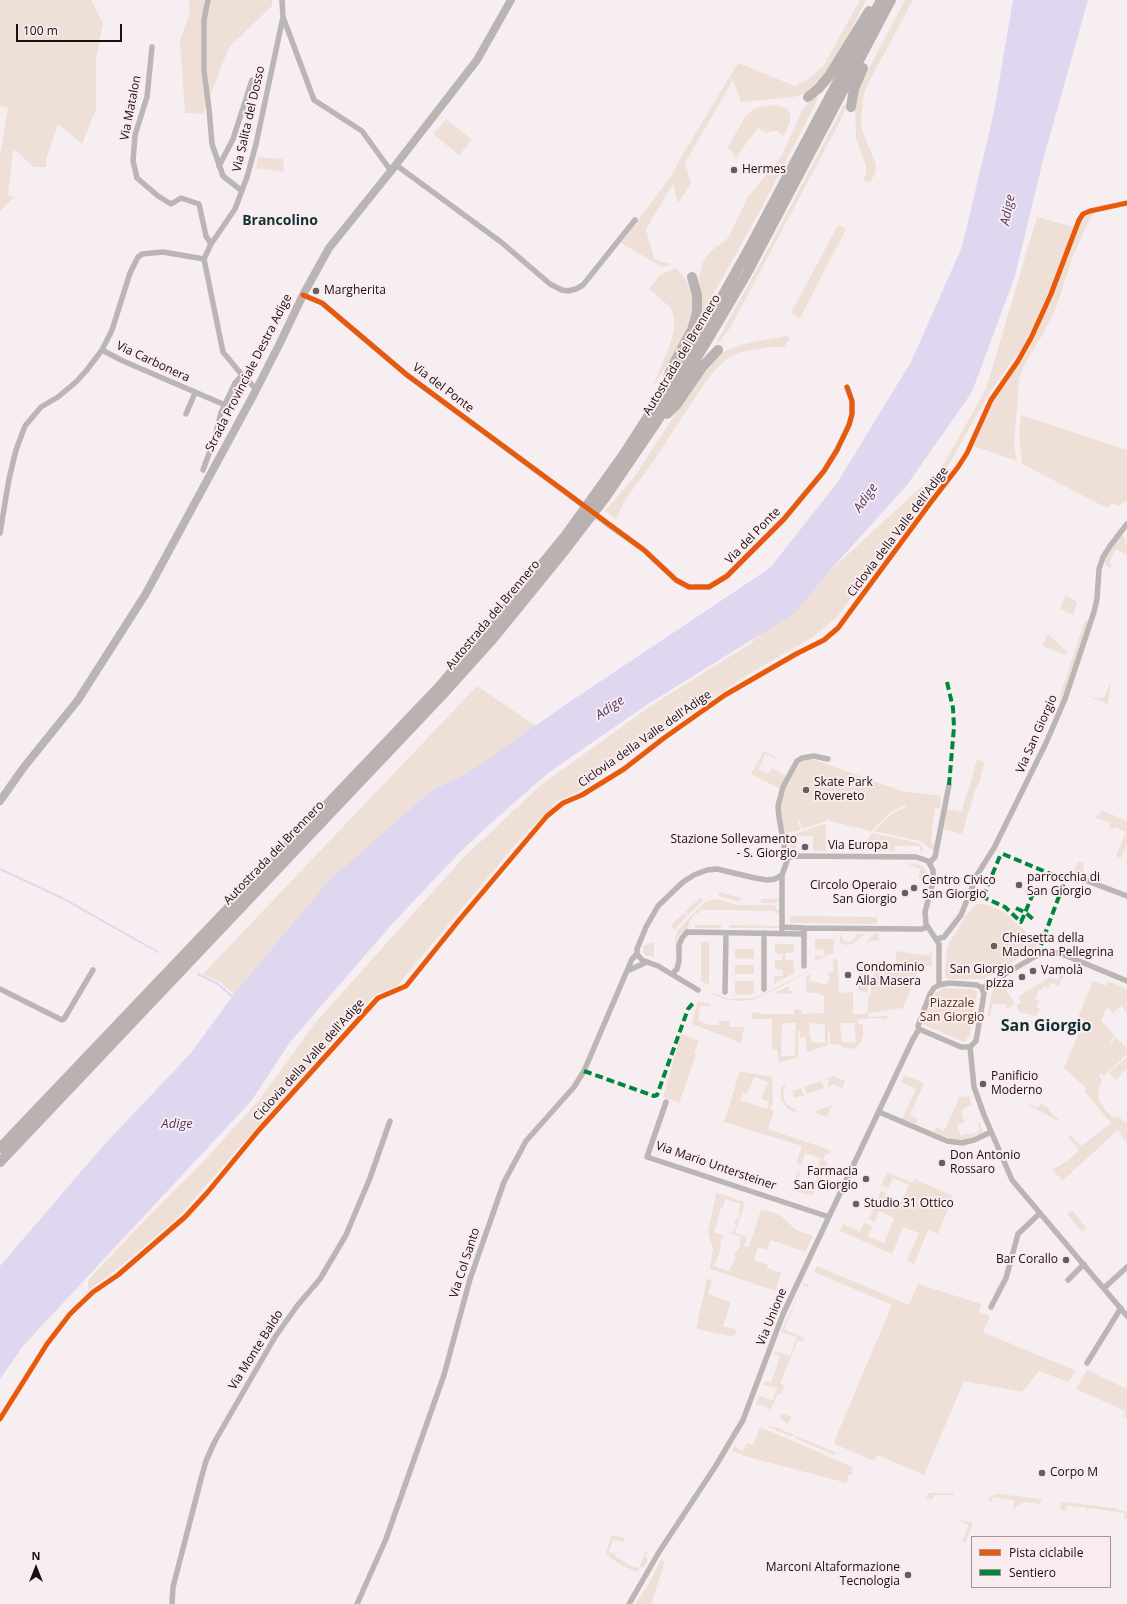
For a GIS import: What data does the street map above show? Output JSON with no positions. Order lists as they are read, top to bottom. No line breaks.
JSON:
{"streets":{"highway":["Autostrada del Brennero"],"main road":["Strada Provinciale Destra Adige"],"street":["Via Matalon","Via Salita del Dosso","Via Carbonera","Via del Ponte","Via San Giorgio","Via Europa","Via Mario Untersteiner","Via Col Santo","Via Unione","Via Monte Baldo"],"cycle path":["Ciclovia della Valle dell'Adige"]},"crossings":[["Strada Provinciale Destra Adige","Via del Ponte"],["Via Mario Untersteiner","Via Unione"]],"districts":["Brancolino","San Giorgio"],"water":["Adige"],"parks":["Piazzale San Giorgio"],"places":["Hermes","Margherita","Skate Park Rovereto","Stazione Sollevamento - S. Giorgio","parrocchia di San Giorgio","Centro Civico San Giorgio","Circolo Operaio San Giorgio","Chiesetta della Madonna Pellegrina","Vamolà","Condominio Alla Masera","San Giorgio pizza","Panificio Moderno","Don Antonio Rossaro","Farmacia San Giorgio","Studio 31 Ottico","Bar Corallo","Corpo M","Marconi Altaformazione Tecnologia"],"legend":["Pista ciclabile","Sentiero"],"scale_bar":"100 m","north":"top"}
